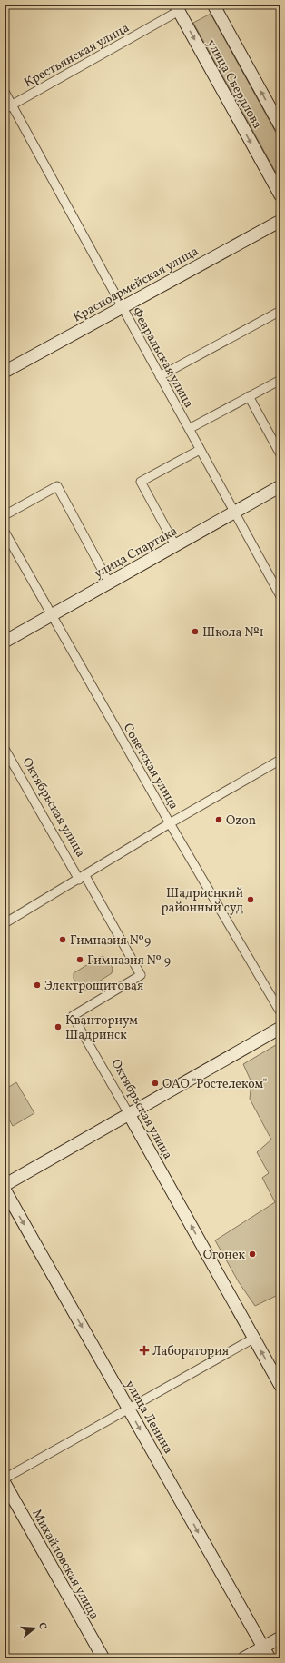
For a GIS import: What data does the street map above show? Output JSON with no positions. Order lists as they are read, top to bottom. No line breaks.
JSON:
{"streets":{"street":["Крестьянская улица","улица Свердлова","Красноармейская улица","Февральская улица","улица Спартака","Советская улица","Октябрьская улица","улица Ленина","Михайловская улица"]},"crossings":[["Крестьянская улица","улица Свердлова"],["Крестьянская улица","Февральская улица"],["Красноармейская улица","Февральская улица"],["Февральская улица","улица Спартака"],["улица Спартака","Советская улица"]],"one_way":["Октябрьская улица","улица Ленина"],"places":{"other":["Школа №1","Ozon","Шадриснкий районный суд","Гимназия №9","Гимназия № 9","Электрощитовая","Кванториум Шадринск","ОАО \"Ростелеком\"","Огонек"],"health":["Лаборатория"]},"north":"right"}
